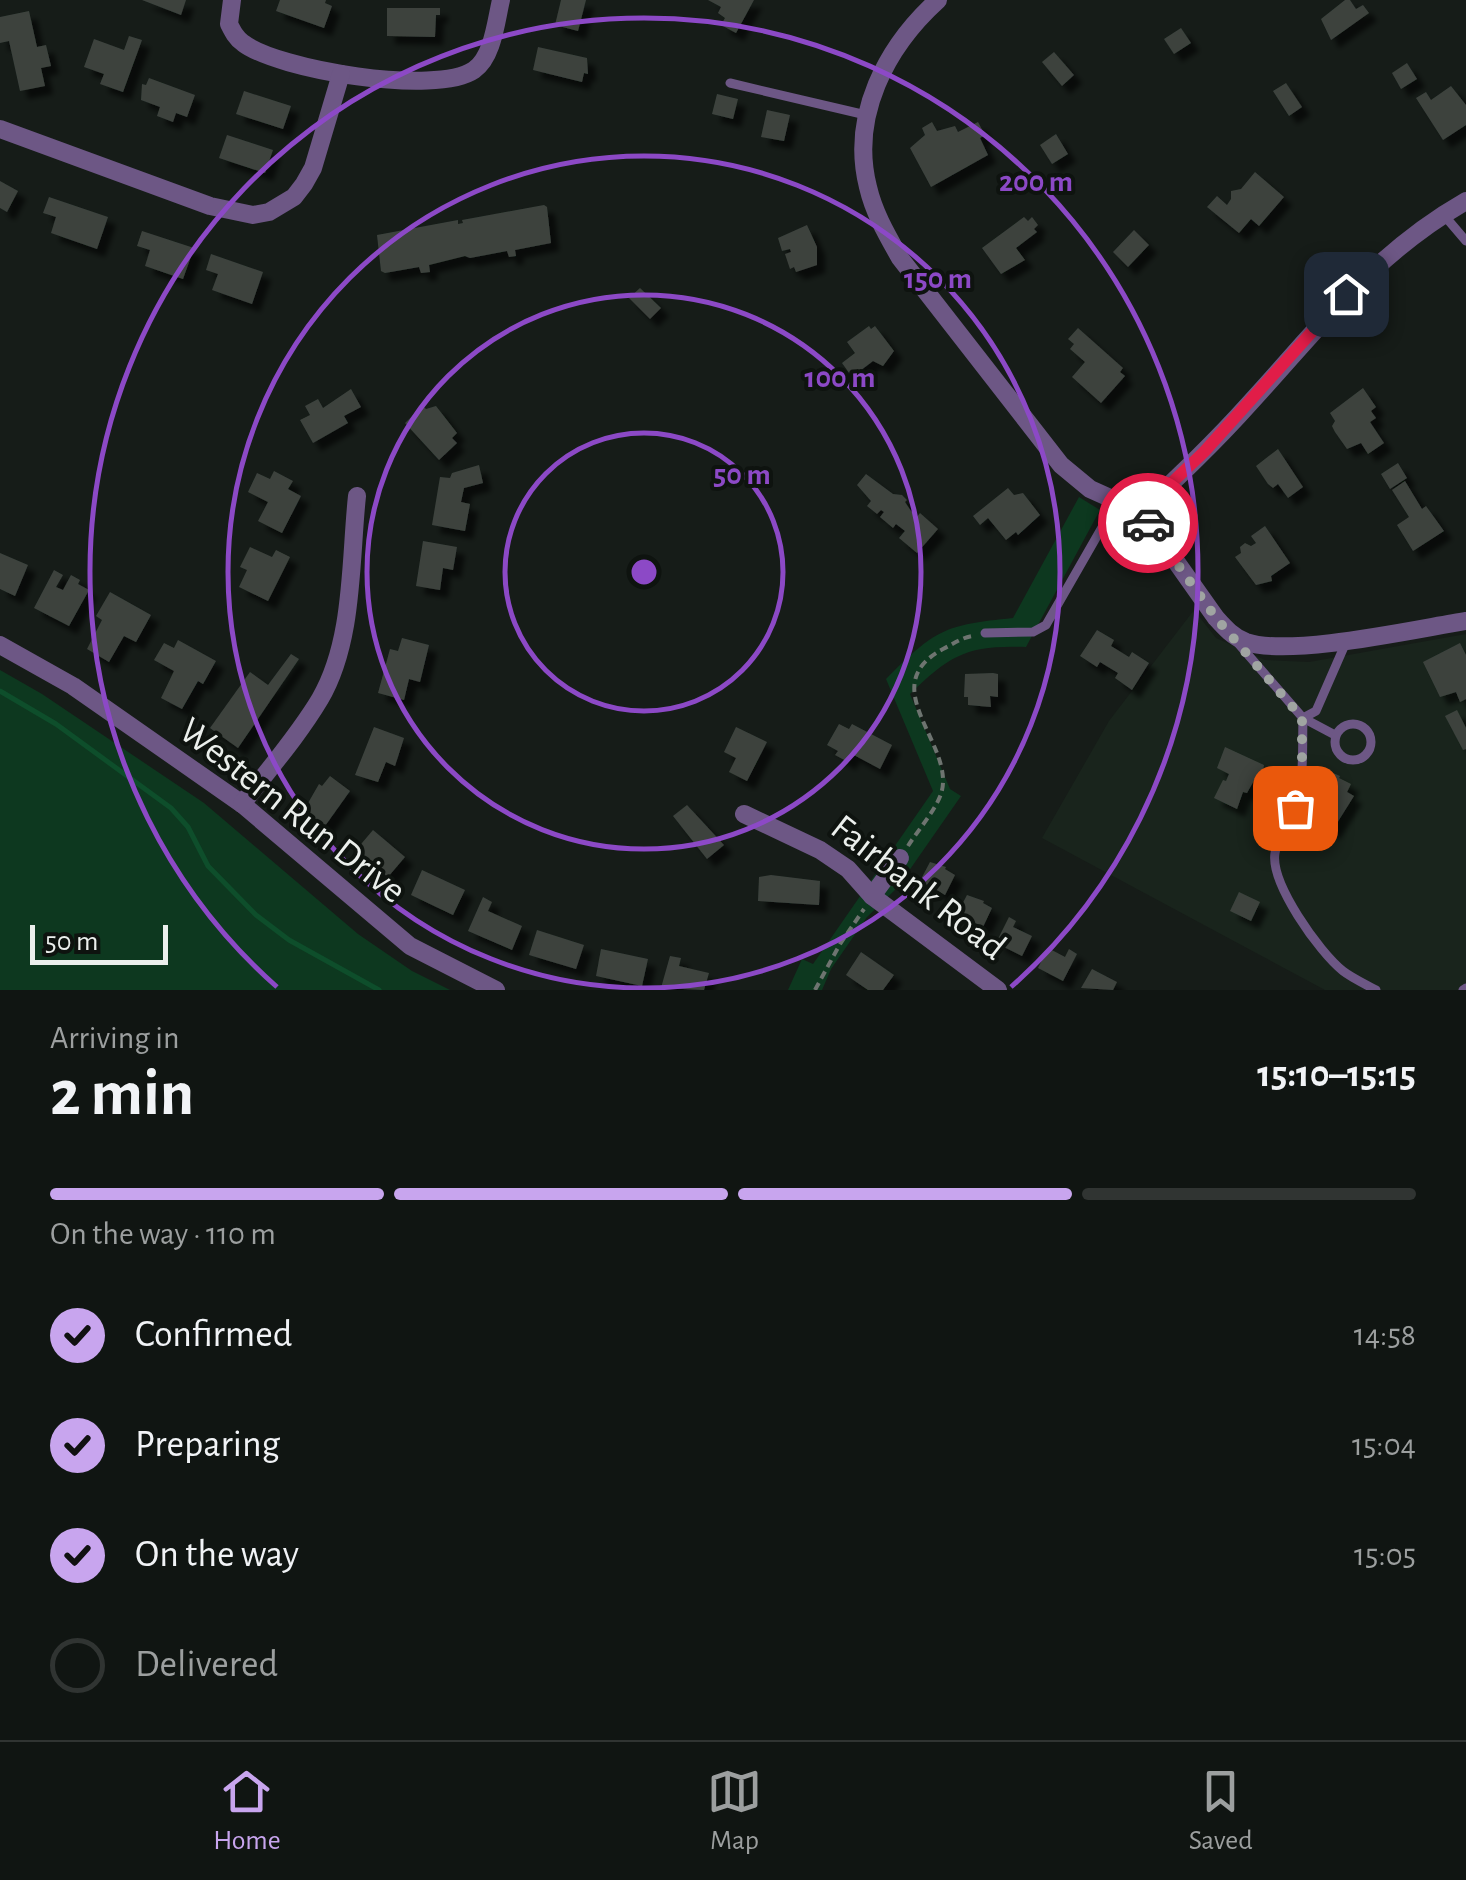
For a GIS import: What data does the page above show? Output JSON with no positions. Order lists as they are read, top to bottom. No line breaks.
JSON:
{"streets":{"street":["Western Run Drive","Fairbank Road"]},"scale_bar":"50 m","page":{"scale":"50 m","heading":["2 min","Arriving in","15:10–15:15"],"bar":"On the way · 110 m","list":[["Confirmed","14:58"],["Preparing","15:04"],["On the way","15:05"],"Delivered"],"tabs":["Home","Map","Saved"]},"rings":["200 m","150 m","100 m","50 m"]}
